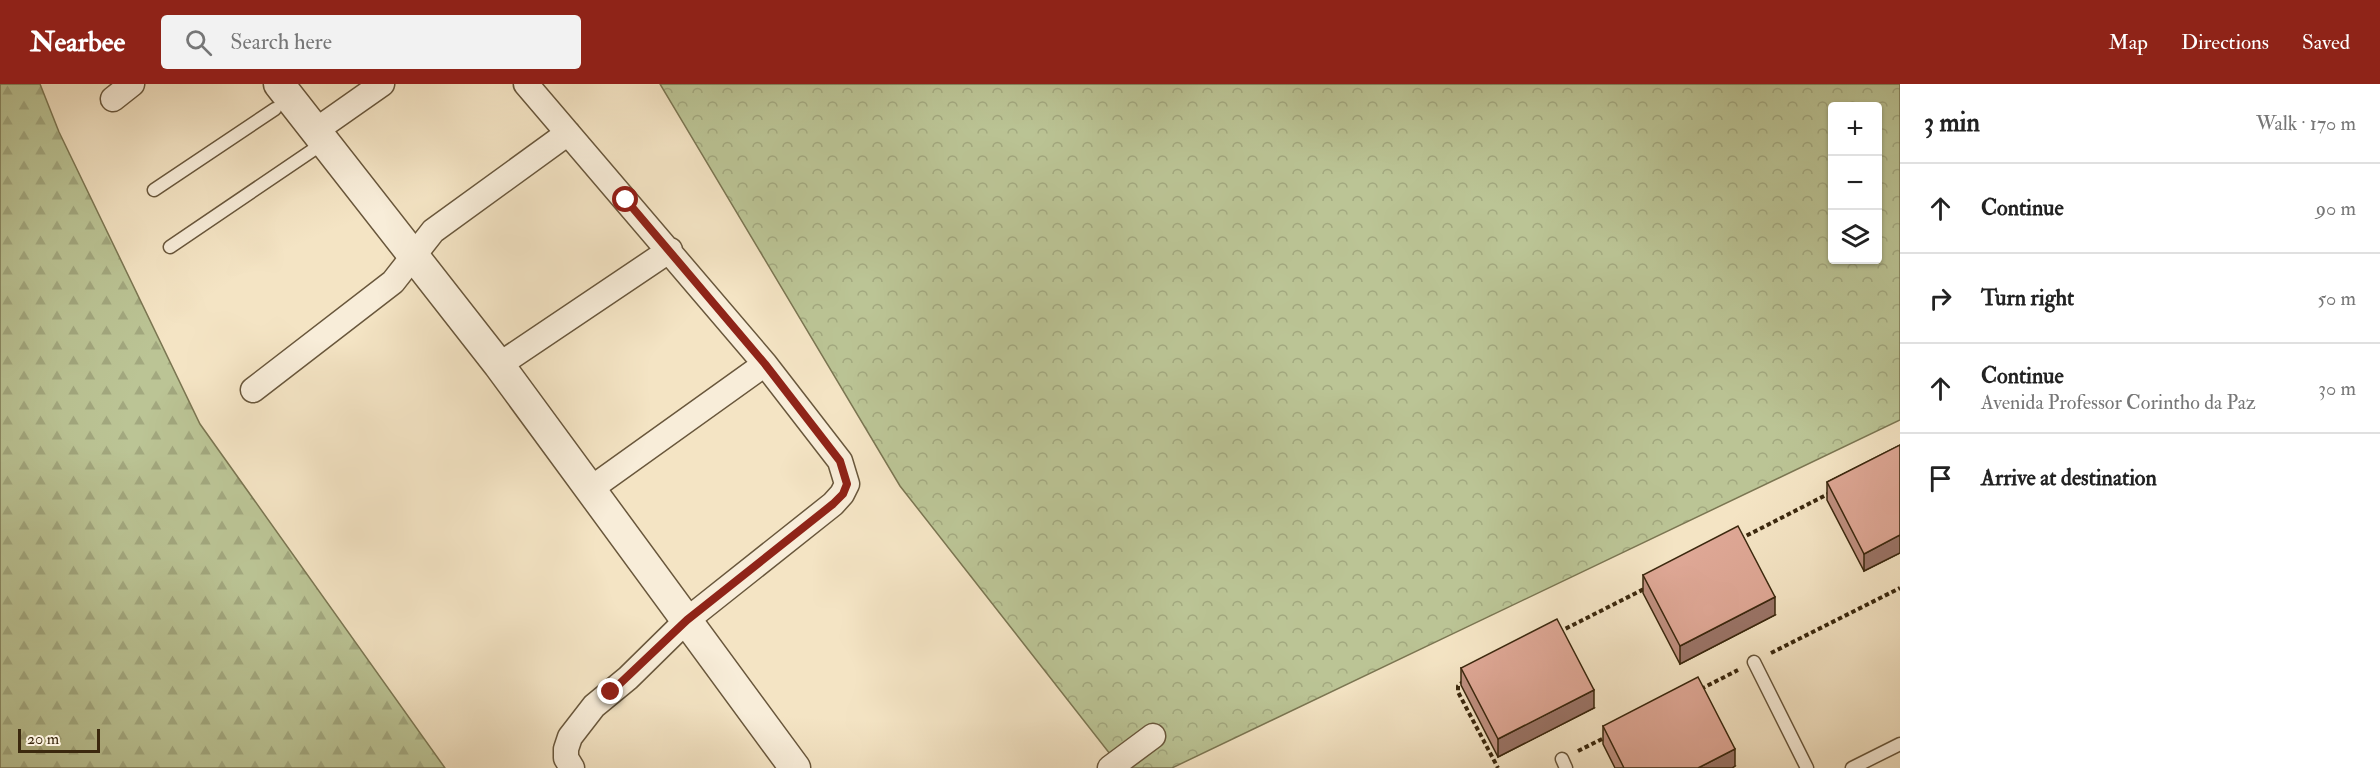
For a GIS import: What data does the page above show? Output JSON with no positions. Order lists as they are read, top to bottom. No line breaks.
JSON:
{"scale_bar":"20 m","page":{"header":"Nearbee","search":"Search here","nav":["Map","Directions","Saved"],"heading":["3 min","Walk · 170 m"],"map_buttons":["+","−"],"list":[["Continue","90 m"],["Turn right","50 m"],["Continue","Avenida Professor Corintho da Paz","30 m"],"Arrive at destination"],"scale":"20 m"}}
